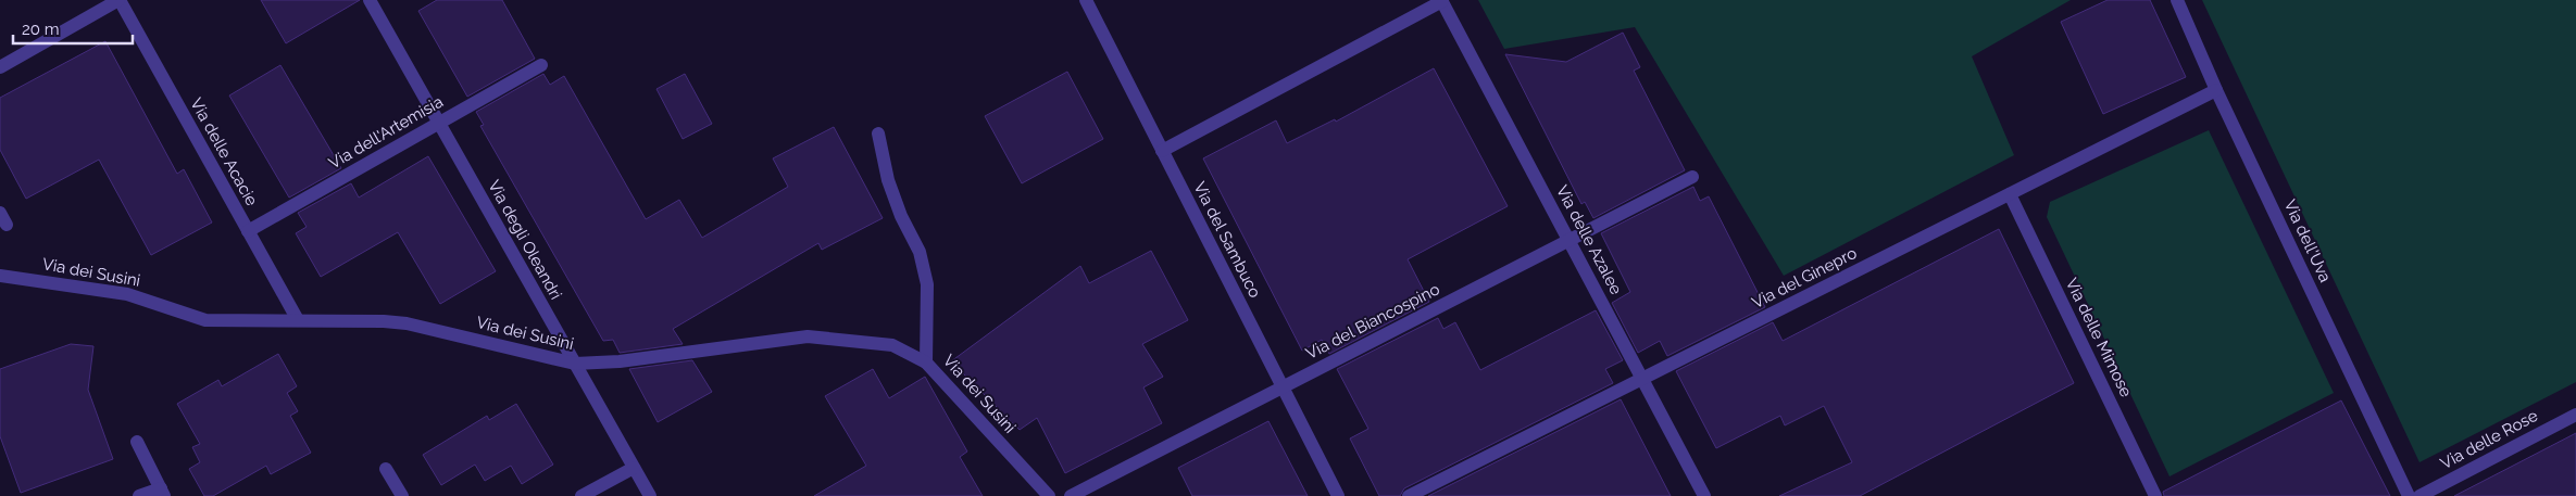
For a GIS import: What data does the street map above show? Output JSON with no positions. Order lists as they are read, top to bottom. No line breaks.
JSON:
{"streets":{"street":["Via dell'Artemisia","Via delle Acacie","Via degli Oleandri","Via del Sambuco","Via delle Azalee","Via dell'Uva","Via dei Susini","Via del Ginepro","Via del Biancospino","Via delle Mimose","Via delle Rose"]},"crossings":[["Via dell'Artemisia","Via delle Acacie"],["Via dell'Artemisia","Via degli Oleandri"],["Via delle Acacie","Via dei Susini"],["Via degli Oleandri","Via dei Susini"],["Via del Sambuco","Via del Biancospino"],["Via delle Azalee","Via del Ginepro"],["Via delle Azalee","Via del Biancospino"],["Via dell'Uva","Via del Ginepro"],["Via del Ginepro","Via delle Mimose"]],"scale_bar":"20 m"}
